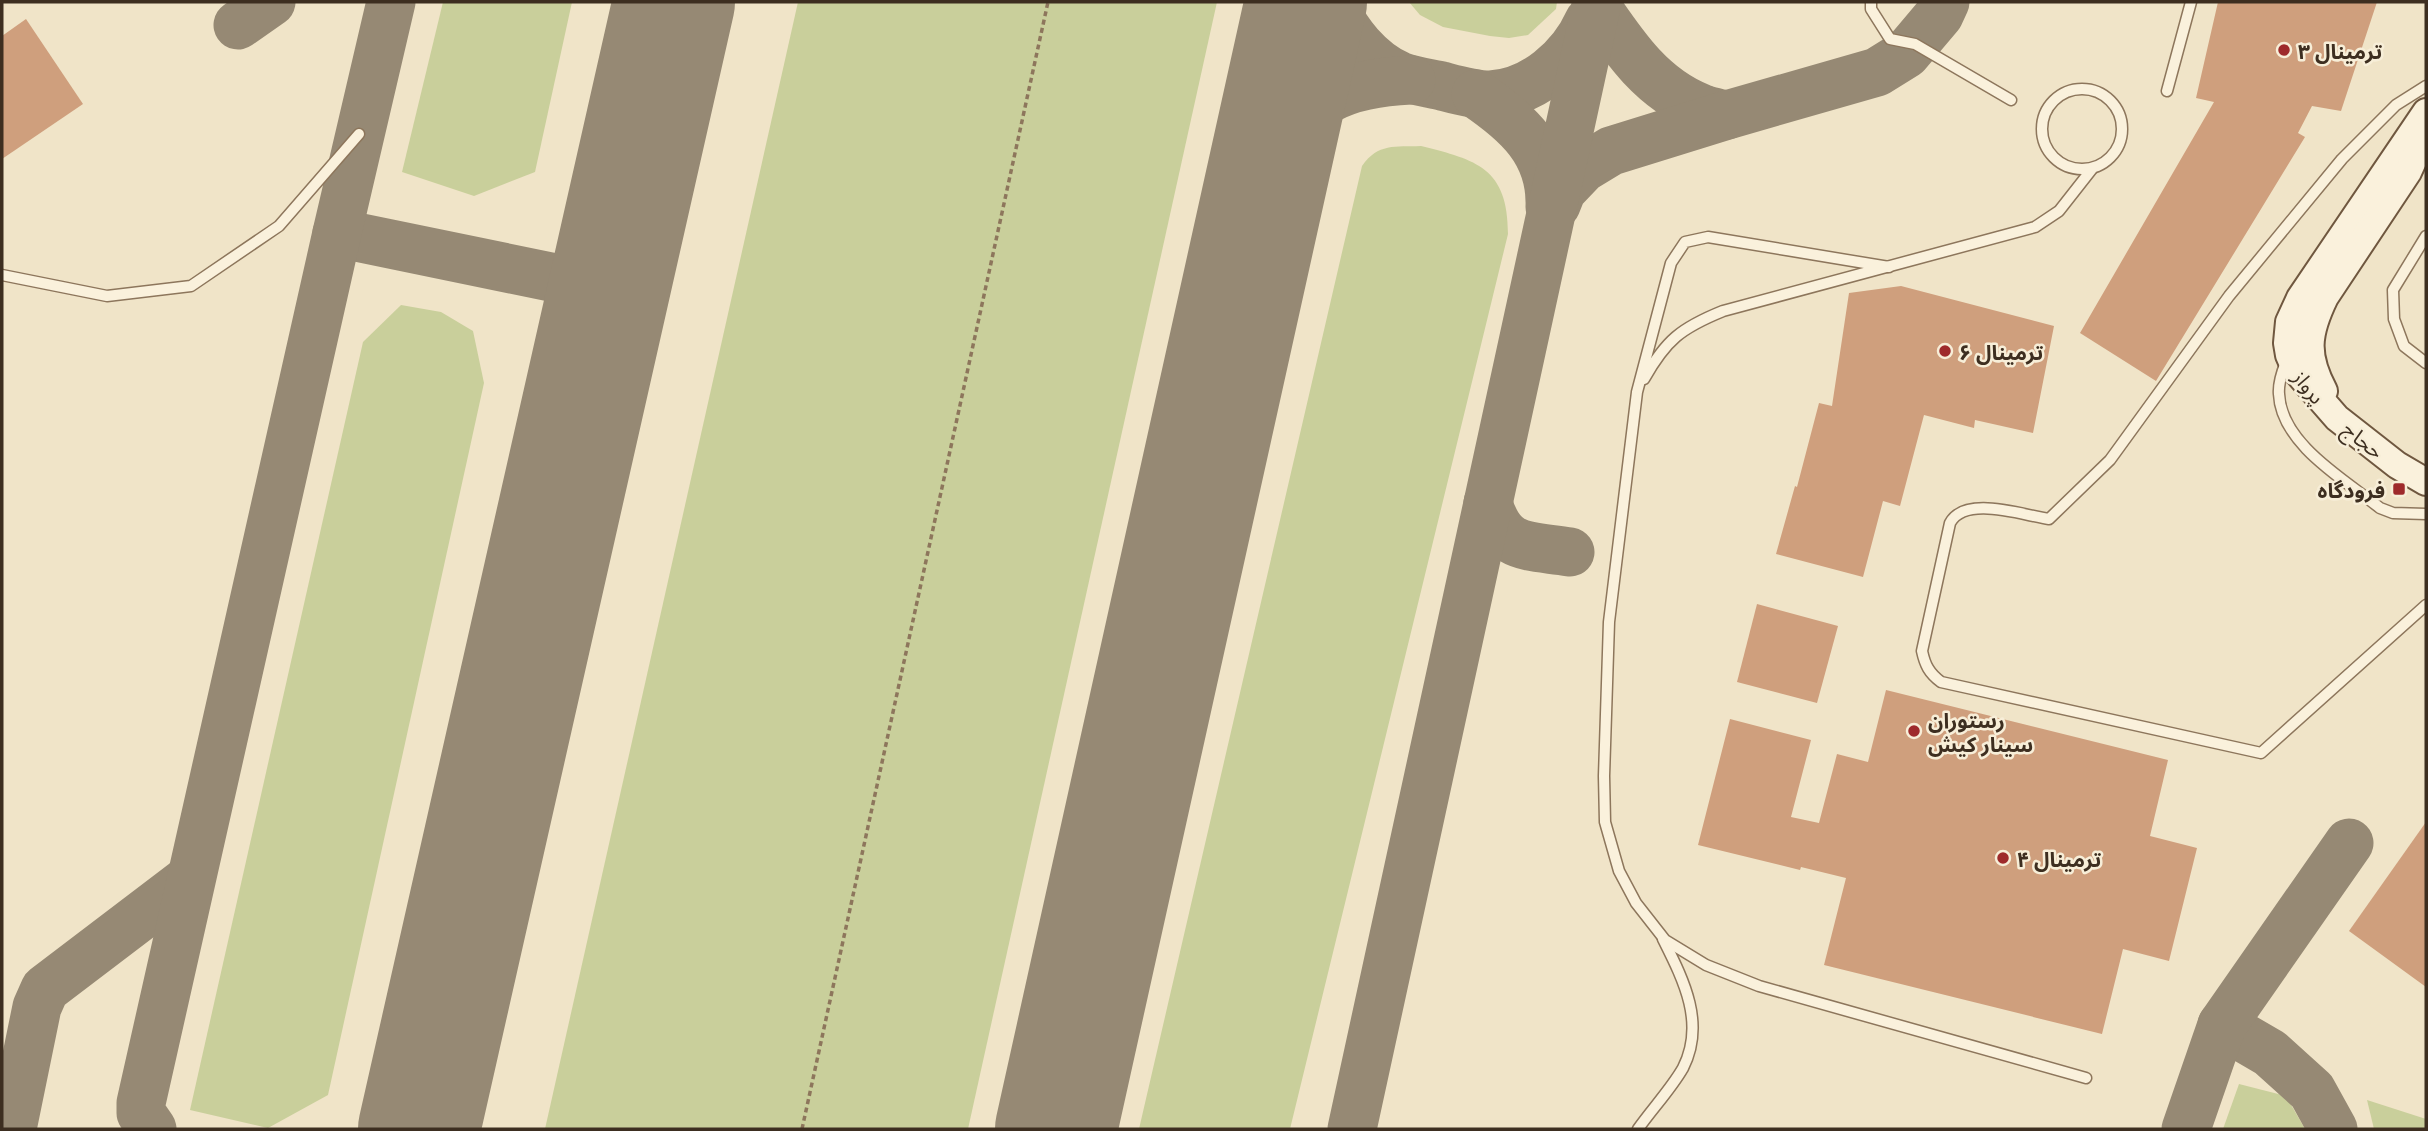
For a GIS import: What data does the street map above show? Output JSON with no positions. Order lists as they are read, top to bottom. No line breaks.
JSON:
{"streets":{"main road":["پرواز","حجاج"]},"crossings":[["پرواز","حجاج"]],"places":{"other":["ترمینال ۳","ترمینال ۶","رستوران سینار کیش","ترمینال ۴"],"transit":["فرودگاه"]}}
